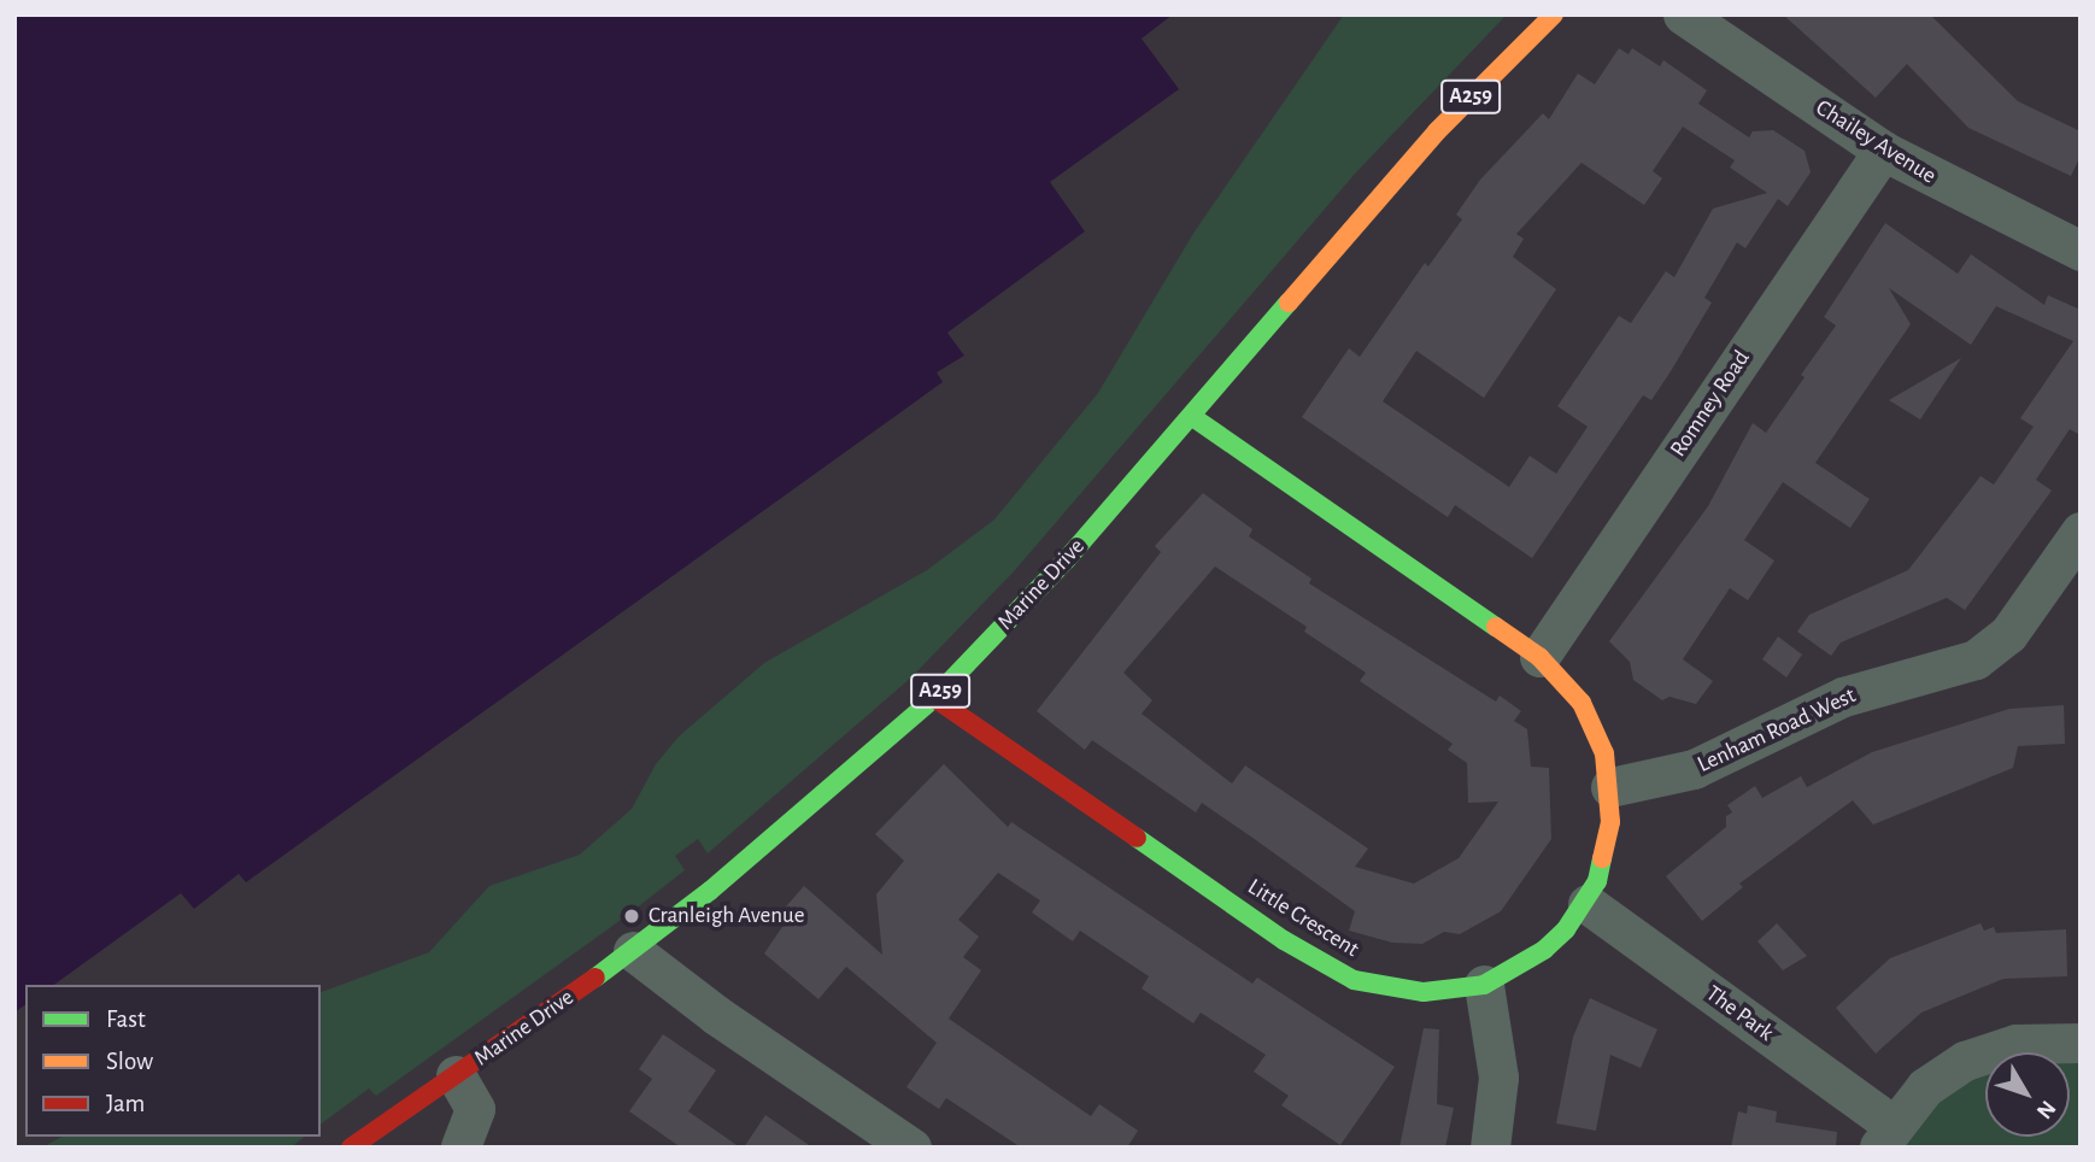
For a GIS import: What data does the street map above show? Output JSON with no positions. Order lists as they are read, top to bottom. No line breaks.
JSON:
{"streets":{"main road":["A259","Marine Drive","Little Crescent"],"street":["Chailey Avenue","Romney Road","Lenham Road West","The Park"]},"crossings":[["Chailey Avenue","Romney Road"],["Romney Road","Little Crescent"],["Marine Drive","Little Crescent"],["Lenham Road West","Little Crescent"],["Little Crescent","The Park"]],"places":["Cranleigh Avenue"],"legend":["Fast","Slow","Jam"],"north":"bottom right"}
